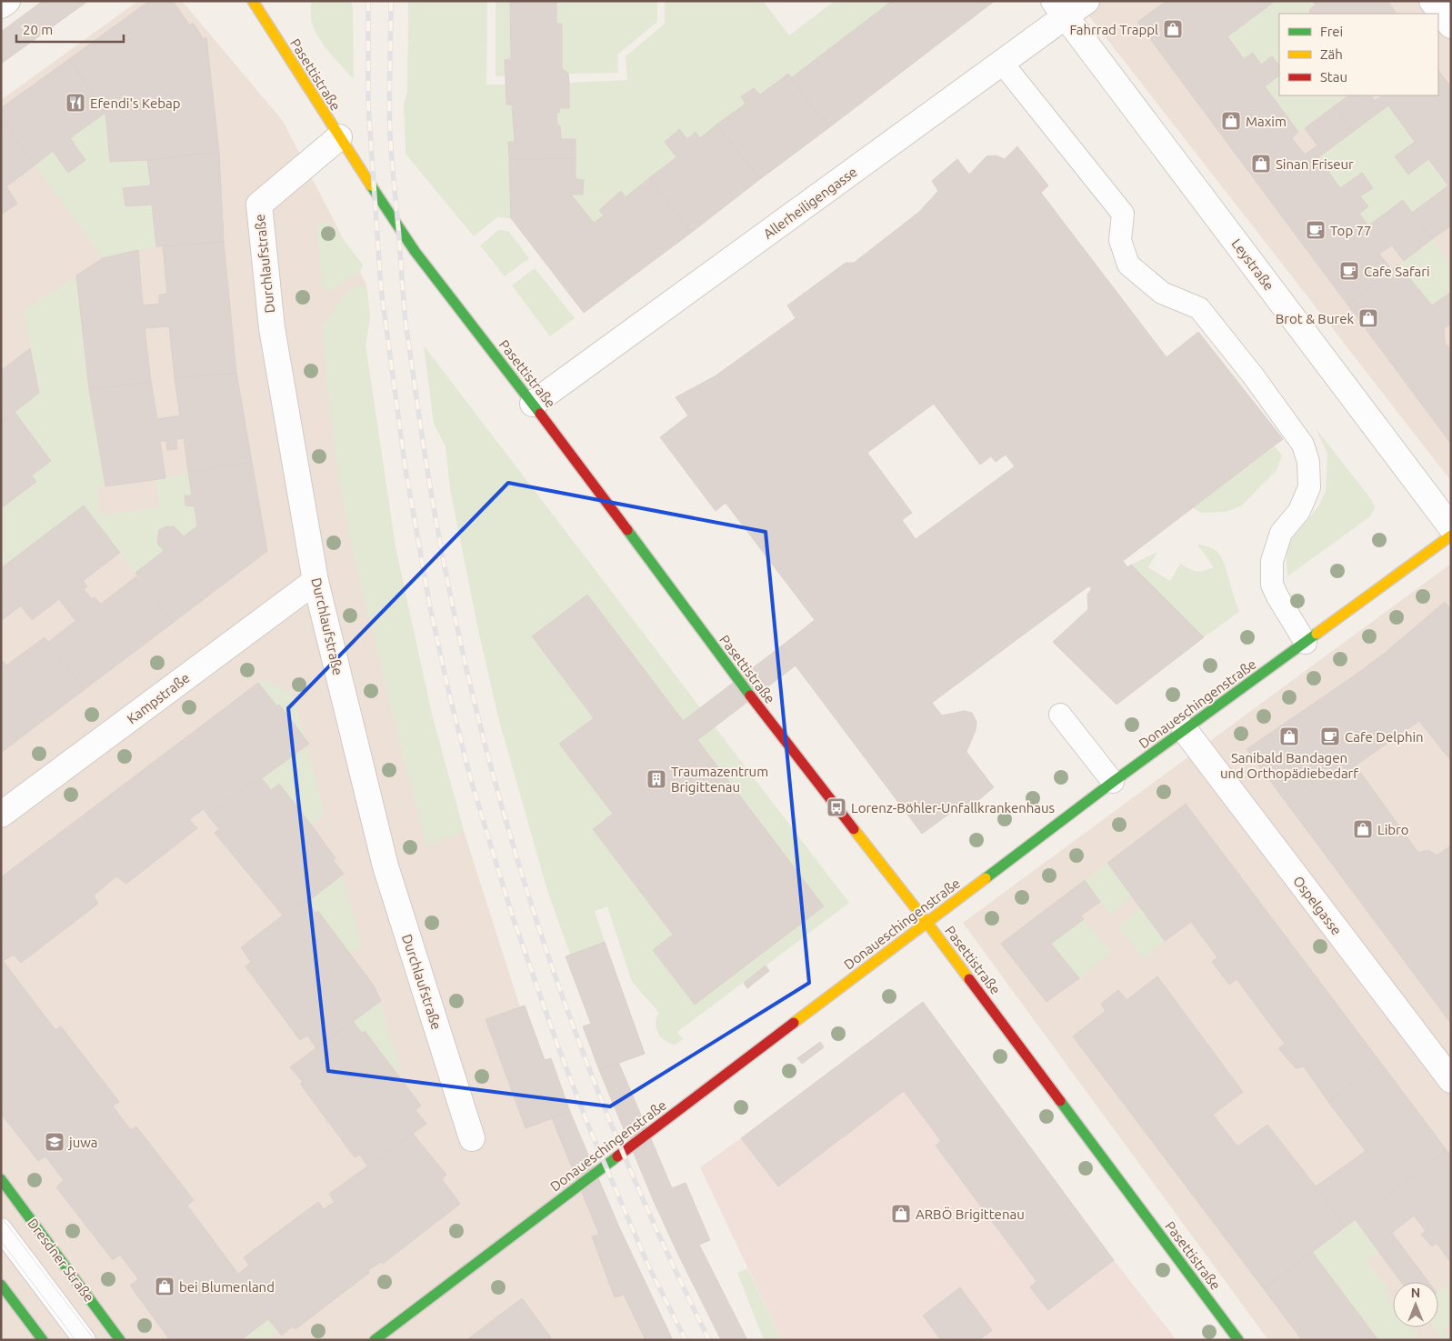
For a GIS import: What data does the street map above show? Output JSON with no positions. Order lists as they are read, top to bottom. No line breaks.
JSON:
{"streets":{"street":["Pasettistraße","Allerheiligengasse","Durchlaufstraße","Leystraße","Kampstraße","Donaueschingenstraße","Ospelgasse","Dresdner Straße"]},"crossings":[["Pasettistraße","Allerheiligengasse"],["Pasettistraße","Durchlaufstraße"],["Pasettistraße","Donaueschingenstraße"],["Allerheiligengasse","Leystraße"],["Durchlaufstraße","Kampstraße"],["Donaueschingenstraße","Ospelgasse"]],"places":{"shop":["Fahrrad Trappl","Maxim","Sinan Friseur","Brot & Burek","Sanibald Bandagen und Orthopädiebedarf","Libro","ARBÖ Brigittenau","bei Blumenland"],"restaurant":["Efendi's Kebap"],"cafe":["Top 77","Cafe Safari","Cafe Delphin"],"building":["Traumazentrum Brigittenau"],"bus stop":["Lorenz-Böhler-Unfallkrankenhaus"],"school or university":["juwa"]},"legend":["Frei","Zäh","Stau"],"scale_bar":"20 m","north":"top"}
